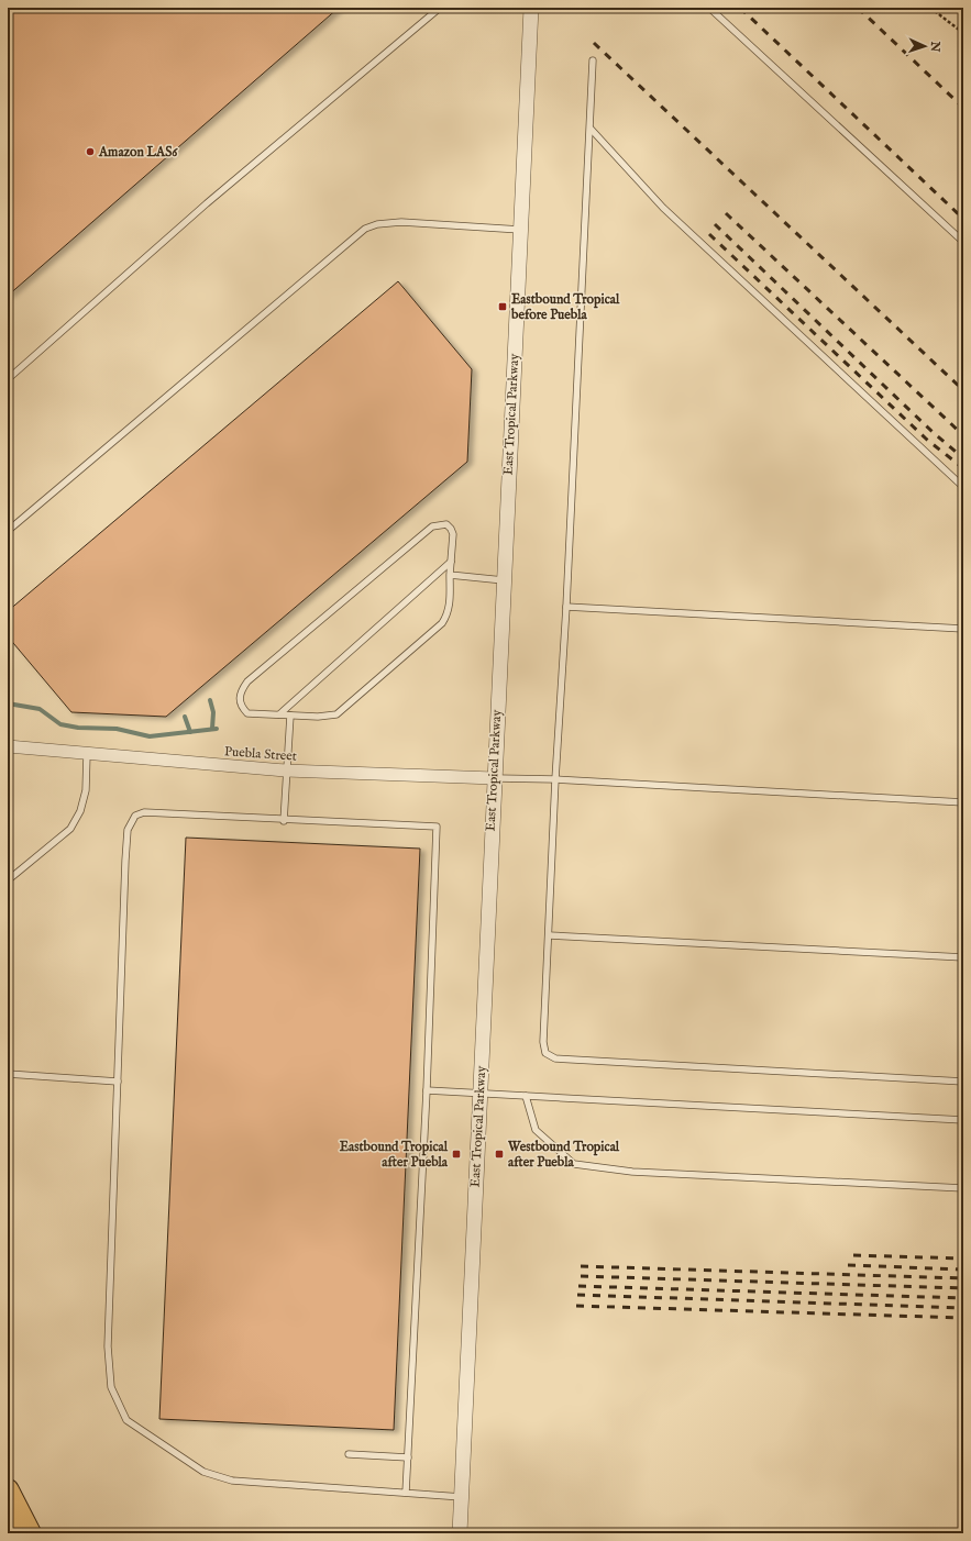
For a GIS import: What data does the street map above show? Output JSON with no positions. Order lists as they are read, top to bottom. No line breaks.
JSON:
{"streets":{"street":["East Tropical Parkway","Puebla Street"]},"crossings":[["East Tropical Parkway","Puebla Street"]],"places":{"other":["Amazon LAS6"],"transit":["Eastbound Tropical before Puebla","Eastbound Tropical after Puebla","Westbound Tropical after Puebla"]},"north":"right"}
